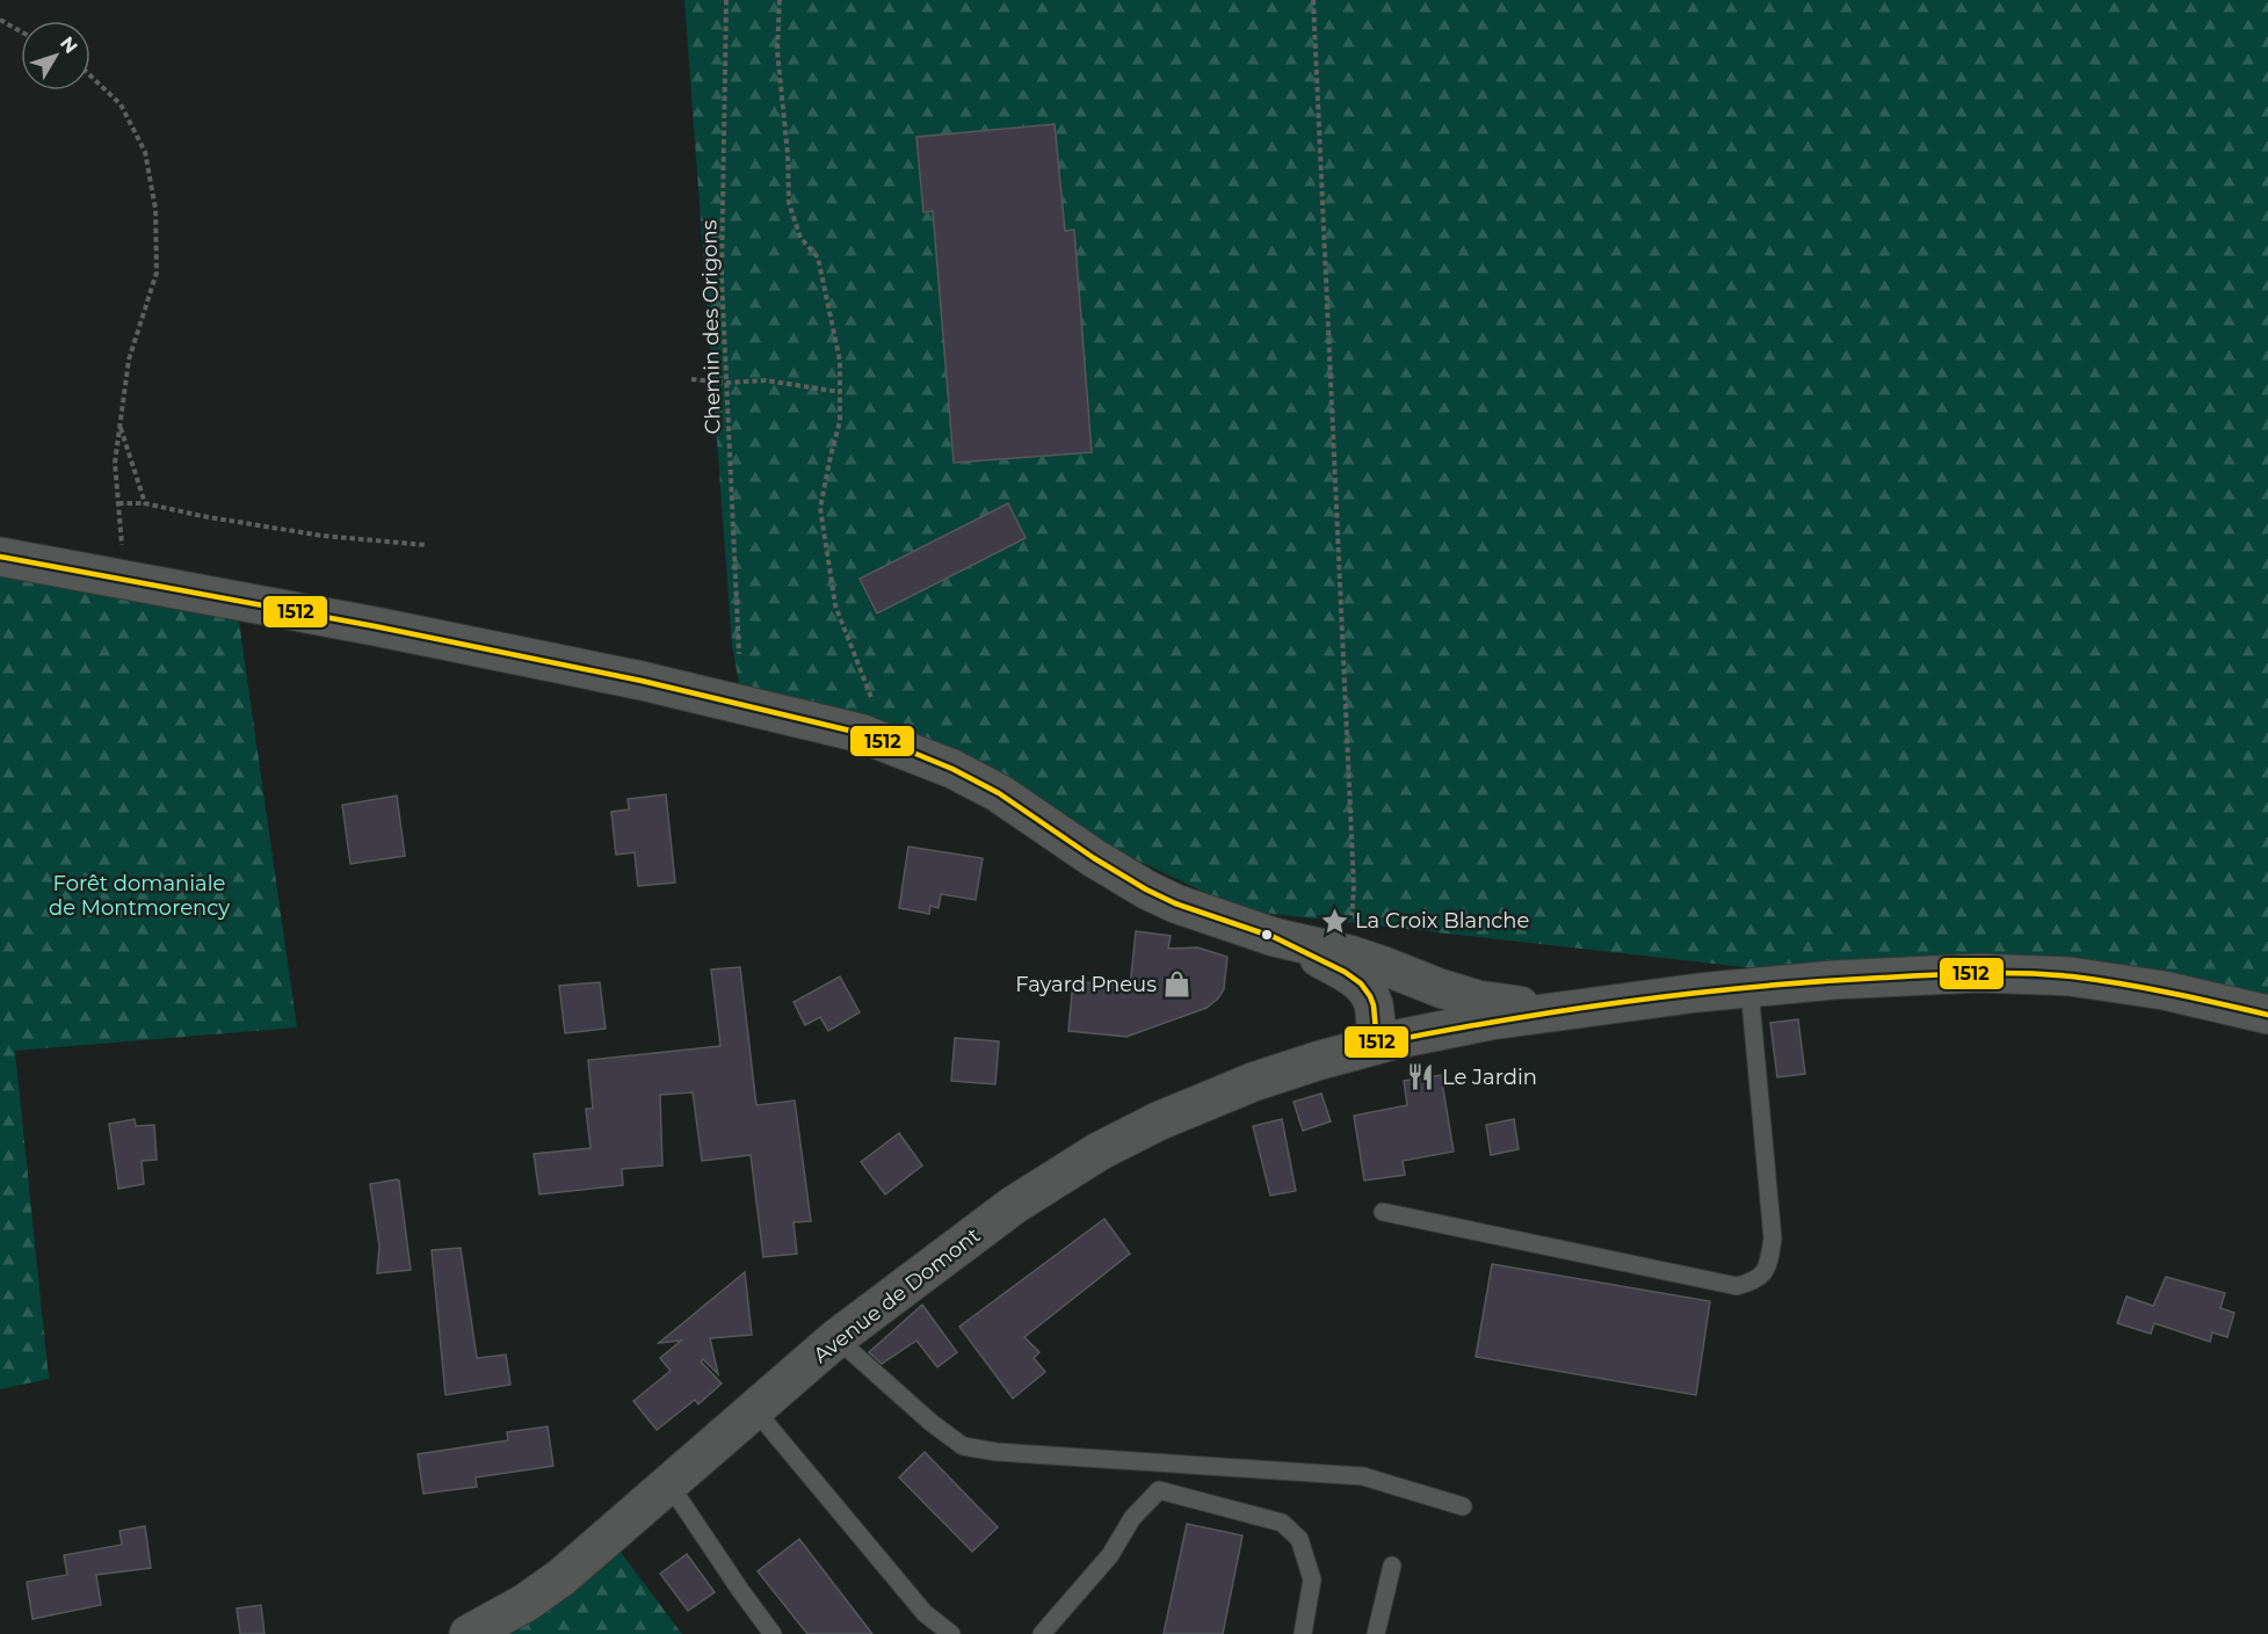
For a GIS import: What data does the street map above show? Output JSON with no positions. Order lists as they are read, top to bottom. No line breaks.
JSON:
{"streets":{"main road":["Avenue de Domont"],"path":["Chemin des Origons"]},"parks":["Forêt domaniale de Montmorency"],"places":{"place":["La Croix Blanche"],"shop":["Fayard Pneus"],"restaurant":["Le Jardin"]},"lines":["transit line 1512"],"north":"top right"}
